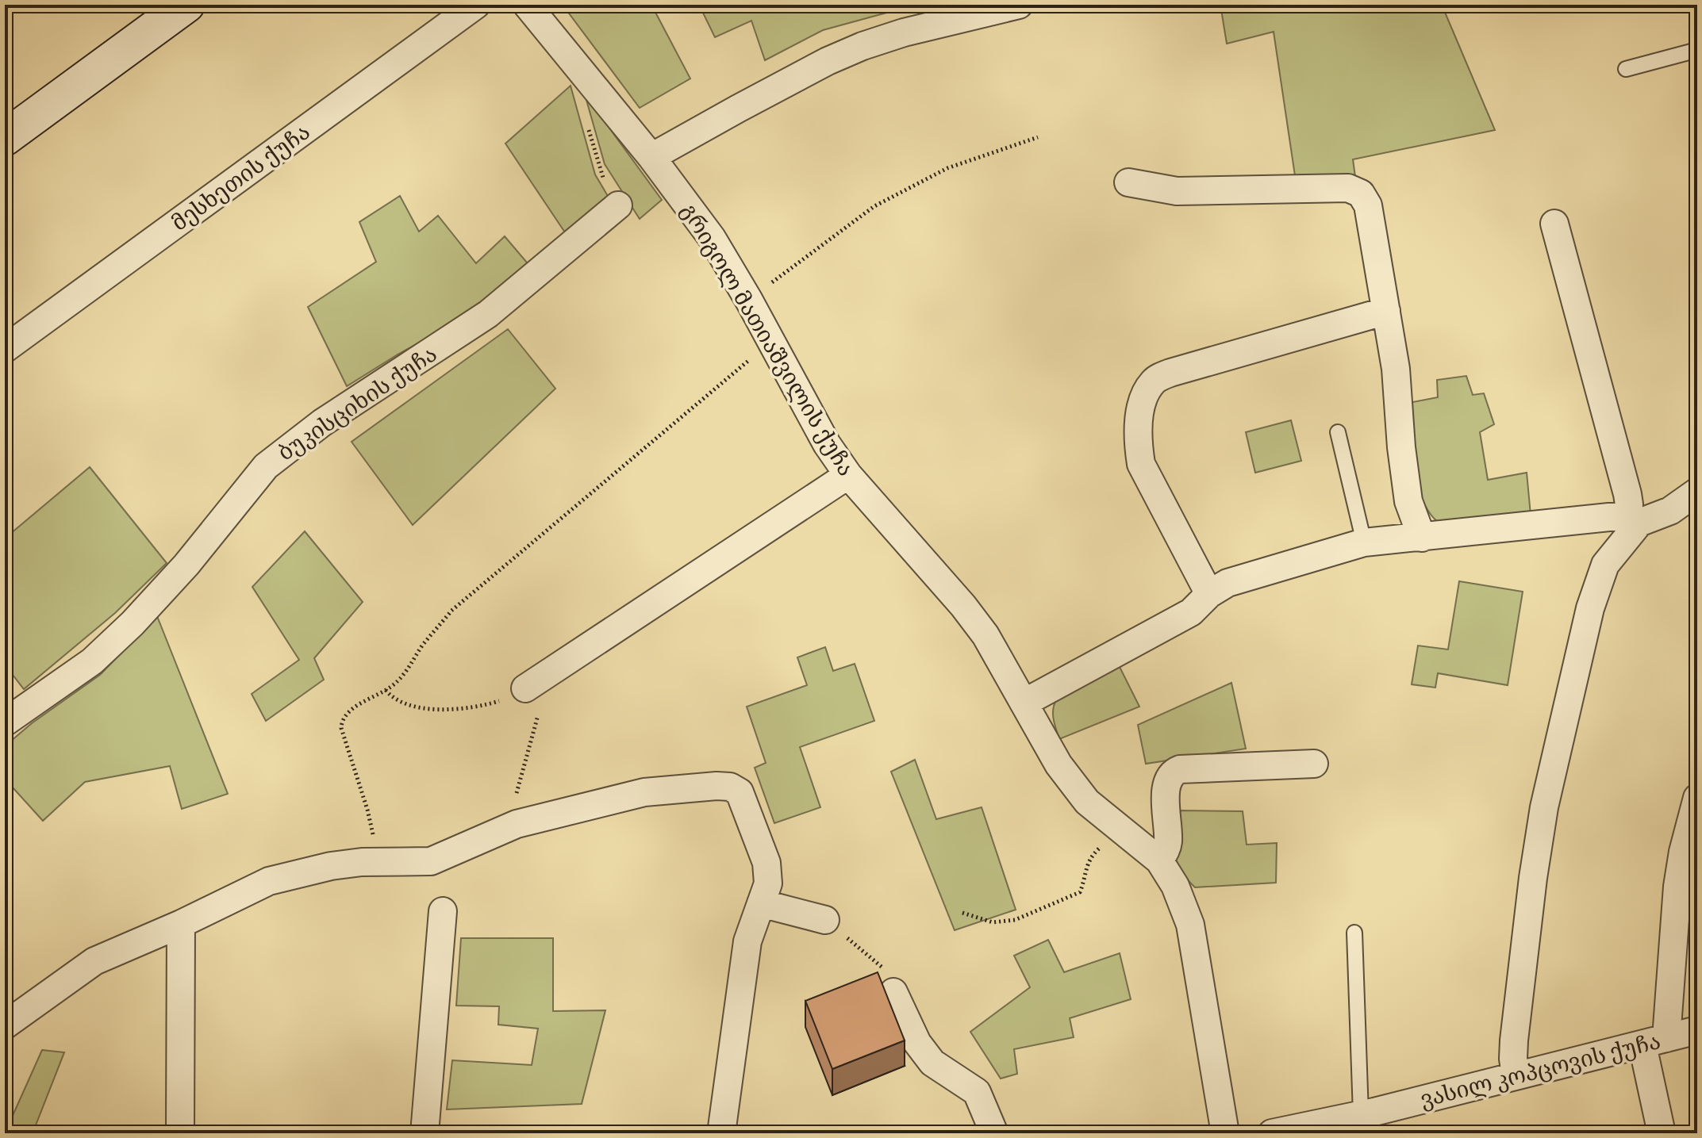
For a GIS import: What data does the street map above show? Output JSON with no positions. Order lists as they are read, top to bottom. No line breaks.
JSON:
{"streets":{"street":["მესხეთის ქუჩა","გრიგოლ მათიაშვილის ქუჩა","ბუკისციხის ქუჩა","ვასილ კოპცოვის ქუჩა"]}}
